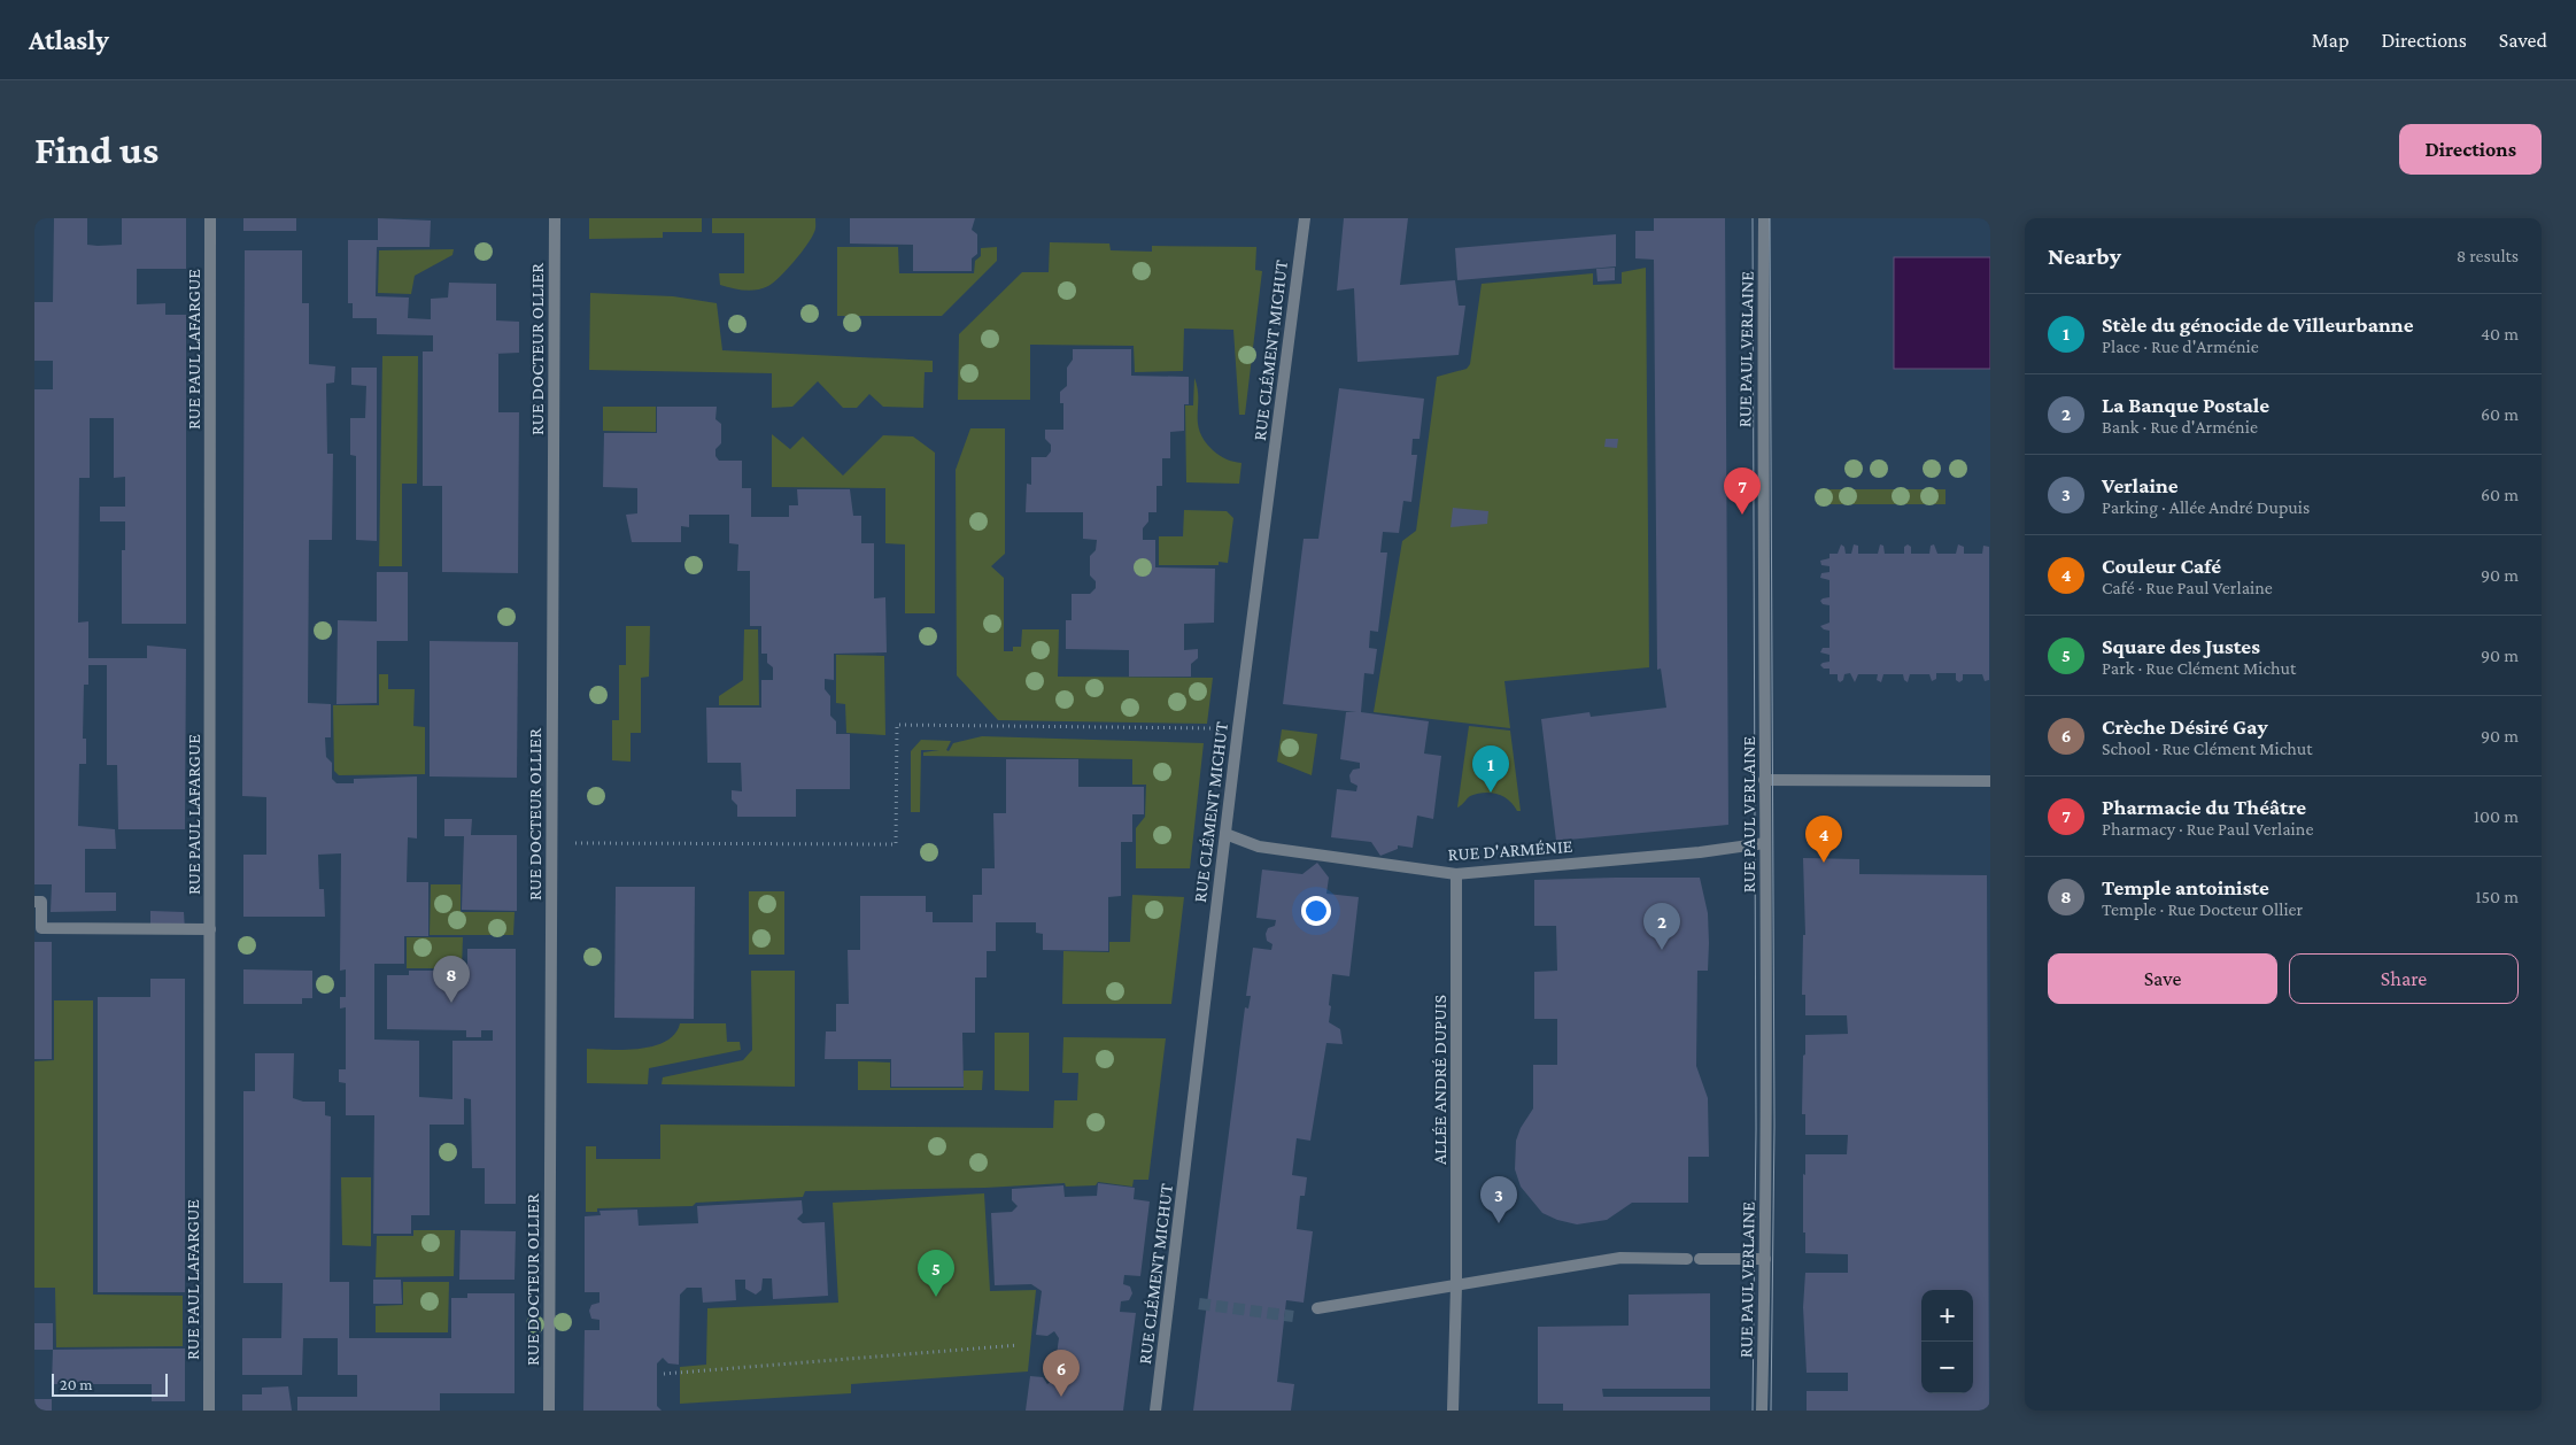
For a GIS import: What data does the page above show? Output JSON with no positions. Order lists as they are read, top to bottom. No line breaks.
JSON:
{"streets":{"street":["RUE PAUL LAFARGUE","RUE DOCTEUR OLLIER","RUE PAUL VERLAINE","RUE CLÉMENT MICHUT","RUE D'ARMÉNIE","ALLÉE ANDRÉ DUPUIS"]},"crossings":[["RUE PAUL VERLAINE","RUE D'ARMÉNIE"],["RUE CLÉMENT MICHUT","RUE D'ARMÉNIE"],["RUE D'ARMÉNIE","ALLÉE ANDRÉ DUPUIS"]],"scale_bar":"20 m","page":{"header":"Atlasly","nav":["Map","Directions","Saved"],"buttons":["Directions",["Save","Share"]],"title":"Find us","heading":["Nearby","8 results"],"list":[{"mark":"1","name":"Stèle du génocide de Villeurbanne","note":"Place · Rue d'Arménie","value":"40 m"},{"mark":"2","name":"La Banque Postale","note":"Bank · Rue d'Arménie","value":"60 m"},{"mark":"3","name":"Verlaine","note":"Parking · Allée André Dupuis","value":"60 m"},{"mark":"4","name":"Couleur Café","note":"Café · Rue Paul Verlaine","value":"90 m"},{"mark":"5","name":"Square des Justes","note":"Park · Rue Clément Michut","value":"90 m"},{"mark":"6","name":"Crèche Désiré Gay","note":"School · Rue Clément Michut","value":"90 m"},{"mark":"7","name":"Pharmacie du Théâtre","note":"Pharmacy · Rue Paul Verlaine","value":"100 m"},{"mark":"8","name":"Temple antoiniste","note":"Temple · Rue Docteur Ollier","value":"150 m"}],"pins":["7","1","4","2","8","3","5","6"],"map_buttons":["+","−"],"scale":"20 m"}}
